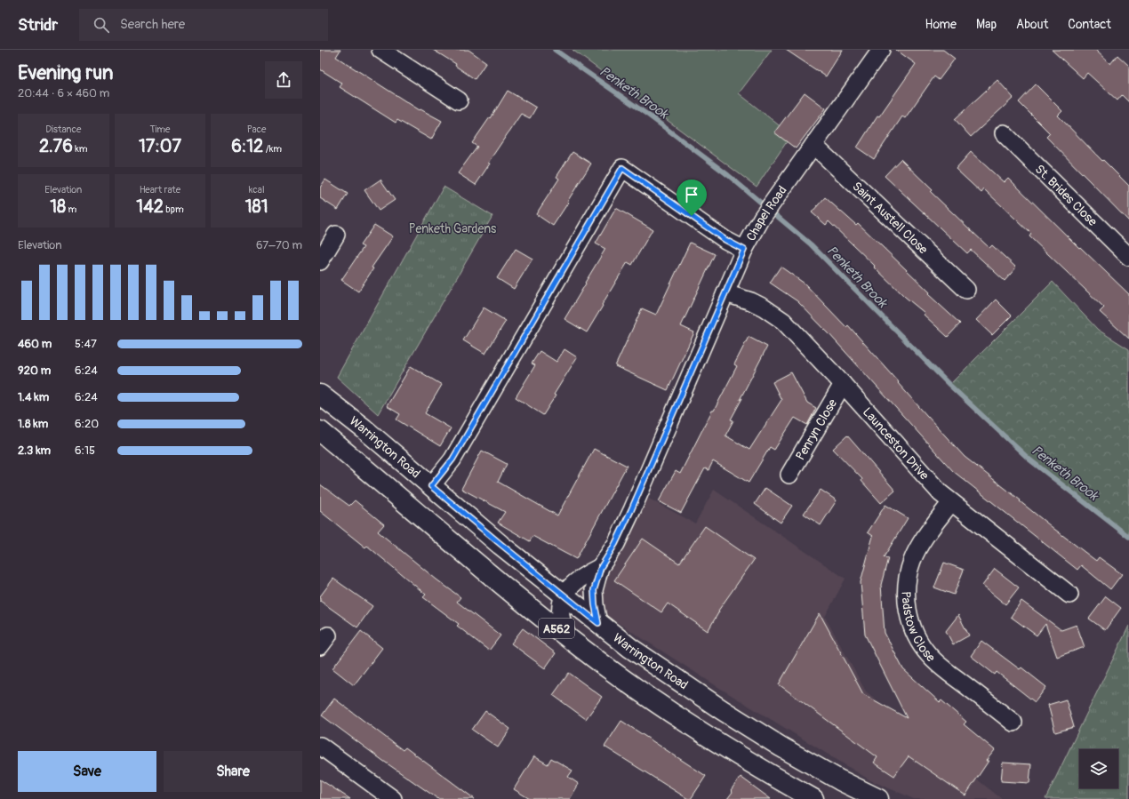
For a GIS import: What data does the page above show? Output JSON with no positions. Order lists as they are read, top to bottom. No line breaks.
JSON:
{"streets":{"main road":["Warrington Road","A562"],"street":["St. Brides Close","Chapel Road","Saint Austell Close","Penryn Close","Launceston Drive","Padstow Close"]},"crossings":[["Chapel Road","Saint Austell Close"],["Chapel Road","Launceston Drive"],["Chapel Road","Warrington Road"],["Penryn Close","Launceston Drive"],["Launceston Drive","Padstow Close"]],"water":["Penketh Brook"],"parks":["Penketh Gardens"],"page":{"header":"Stridr","search":"Search here","nav":["Home","Map","About","Contact"],"heading":["Evening run","20:44 · 6 × 460 m"],"stats":[["Distance","2.76 km"],["Time","17:07"],["Pace","6:12 /km"],["Elevation","18 m"],["Heart rate","142 bpm"],["kcal","181"]],"chart":["Elevation","67–70 m"],"list":[{"name":"460 m","note":"5:47"},{"name":"920 m","note":"6:24"},{"name":"1.4 km","note":"6:24"},{"name":"1.8 km","note":"6:20"},{"name":"2.3 km","note":"6:15"}],"buttons":["Save","Share"]}}
